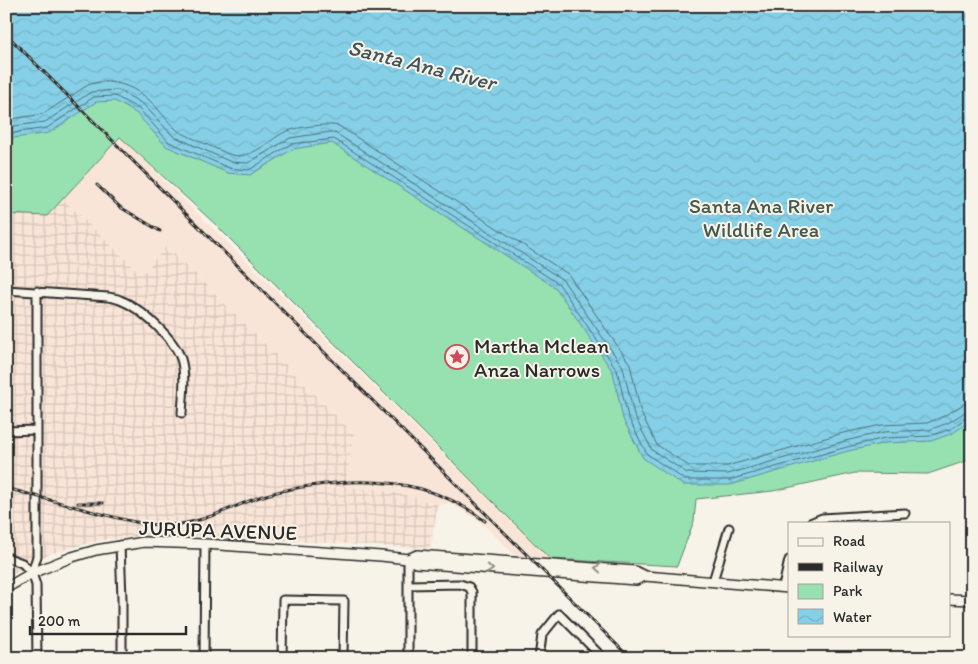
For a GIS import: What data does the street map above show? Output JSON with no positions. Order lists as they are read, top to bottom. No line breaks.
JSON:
{"streets":{"main road":["JURUPA AVENUE"]},"water":["Santa Ana River"],"parks":["Santa Ana River Wildlife Area"],"places":{"place":["Martha Mclean Anza Narrows"]},"legend":["Road","Railway","Park","Water"],"scale_bar":"200 m"}
